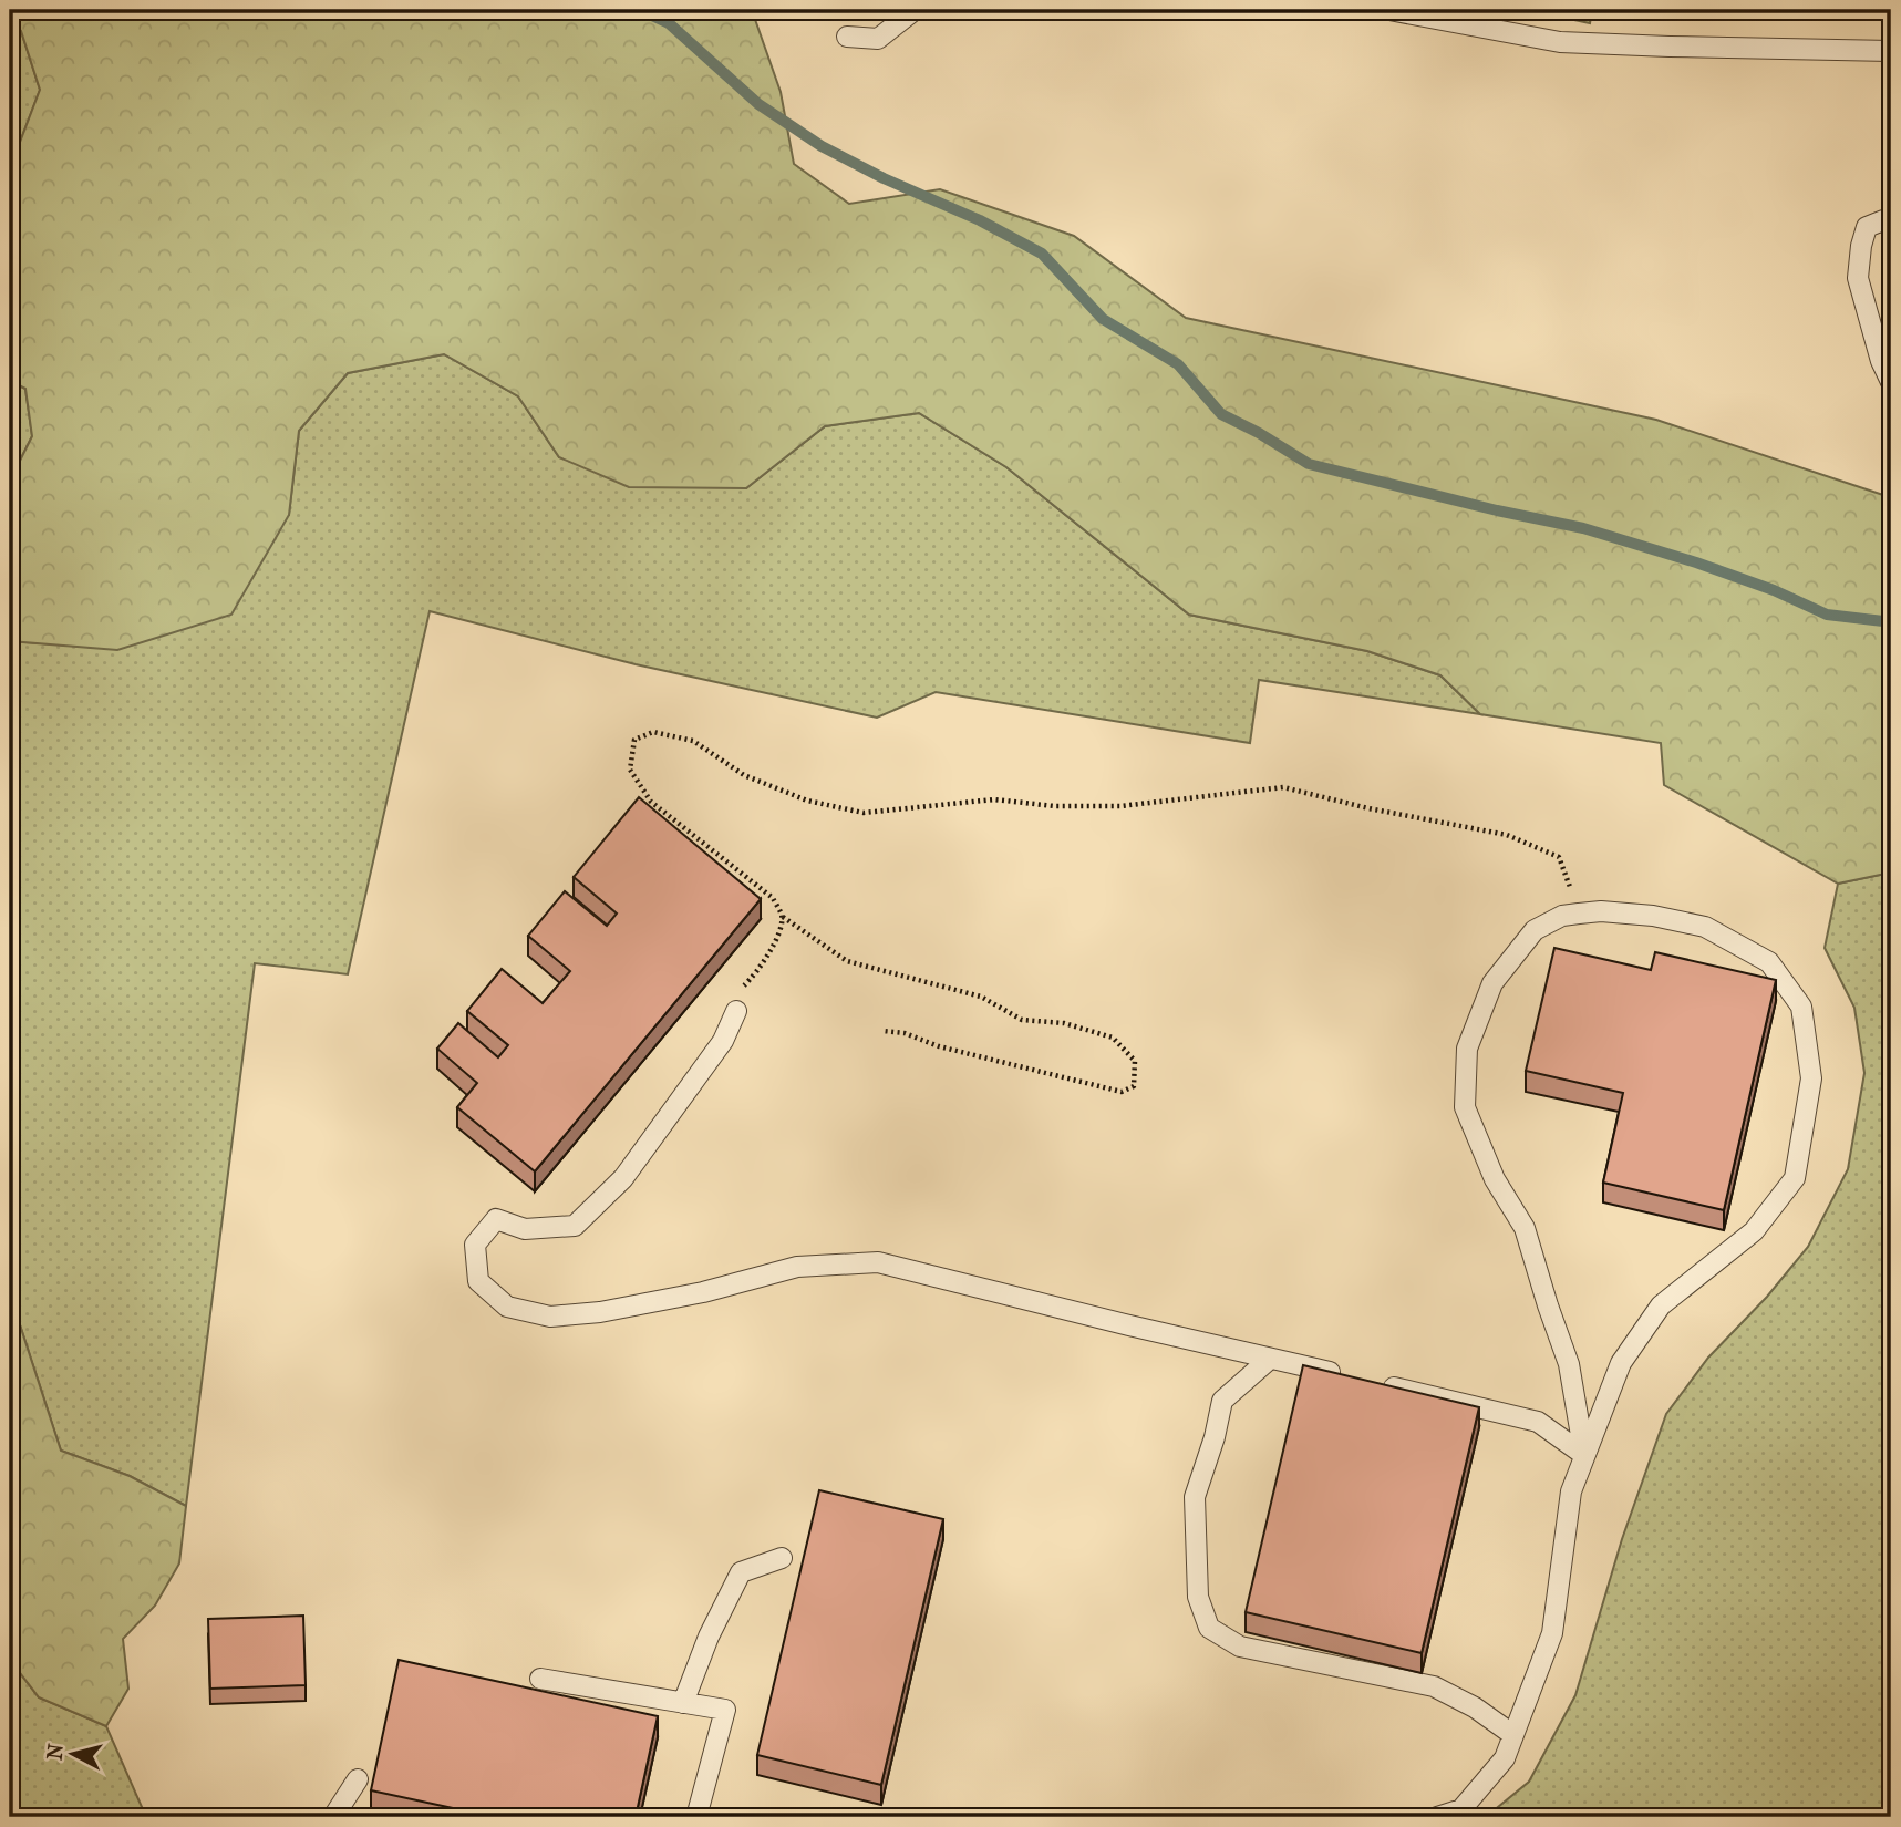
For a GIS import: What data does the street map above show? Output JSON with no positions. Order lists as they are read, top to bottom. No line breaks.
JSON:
{"north":"left"}
